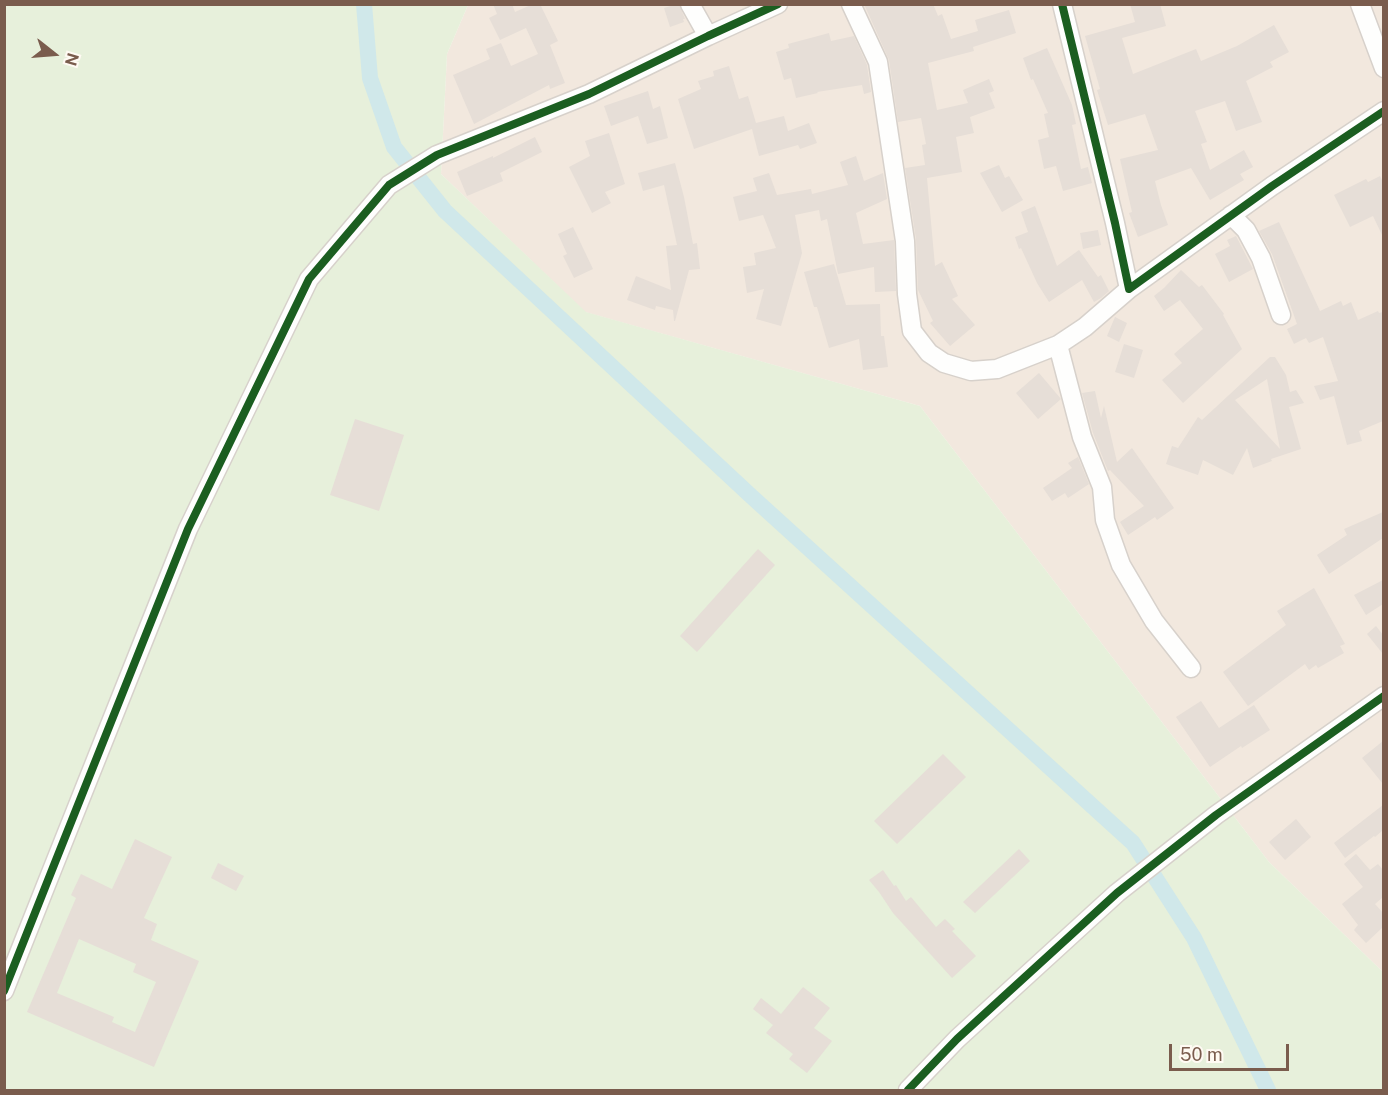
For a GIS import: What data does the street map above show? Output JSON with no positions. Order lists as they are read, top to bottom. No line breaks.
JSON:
{"scale_bar":"50 m","north":"right"}
